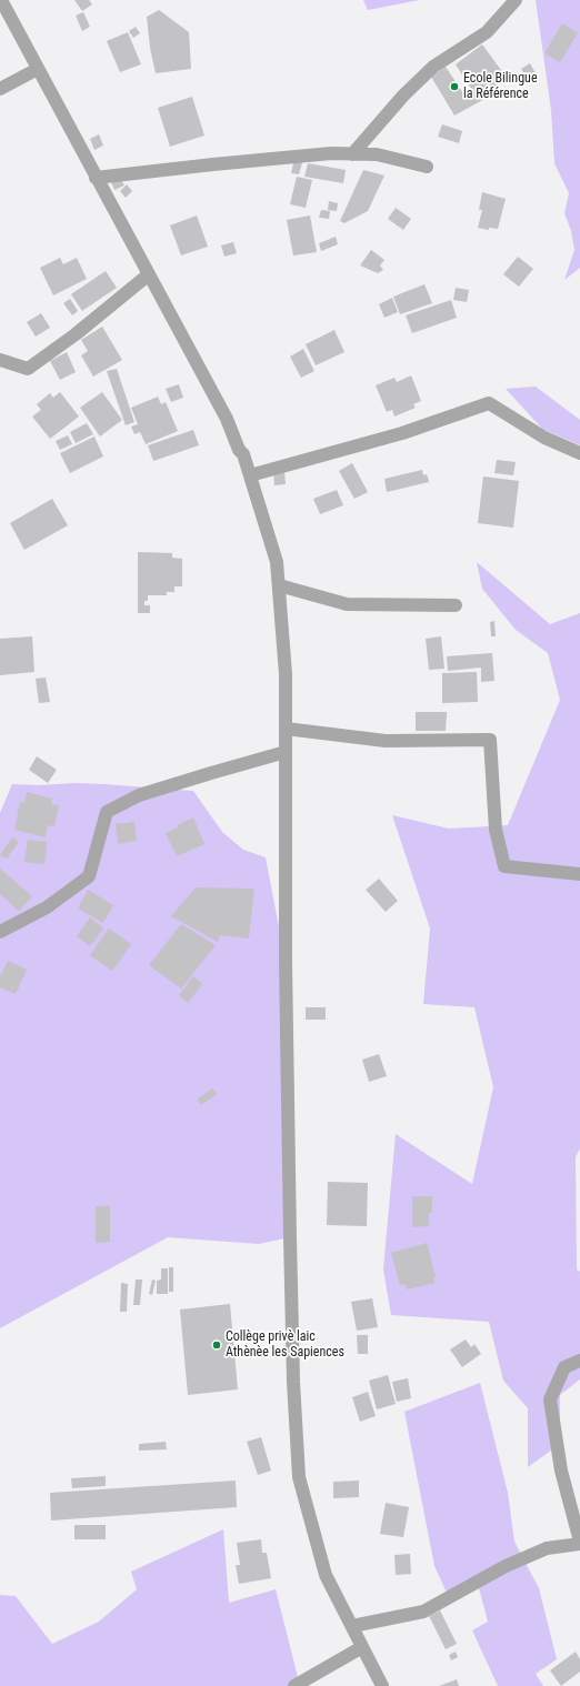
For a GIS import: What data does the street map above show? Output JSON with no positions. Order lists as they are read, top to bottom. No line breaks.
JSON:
{"places":["Ecole Bilingue la Référence","Collège privè laic Athènèe les Sapiences"]}
